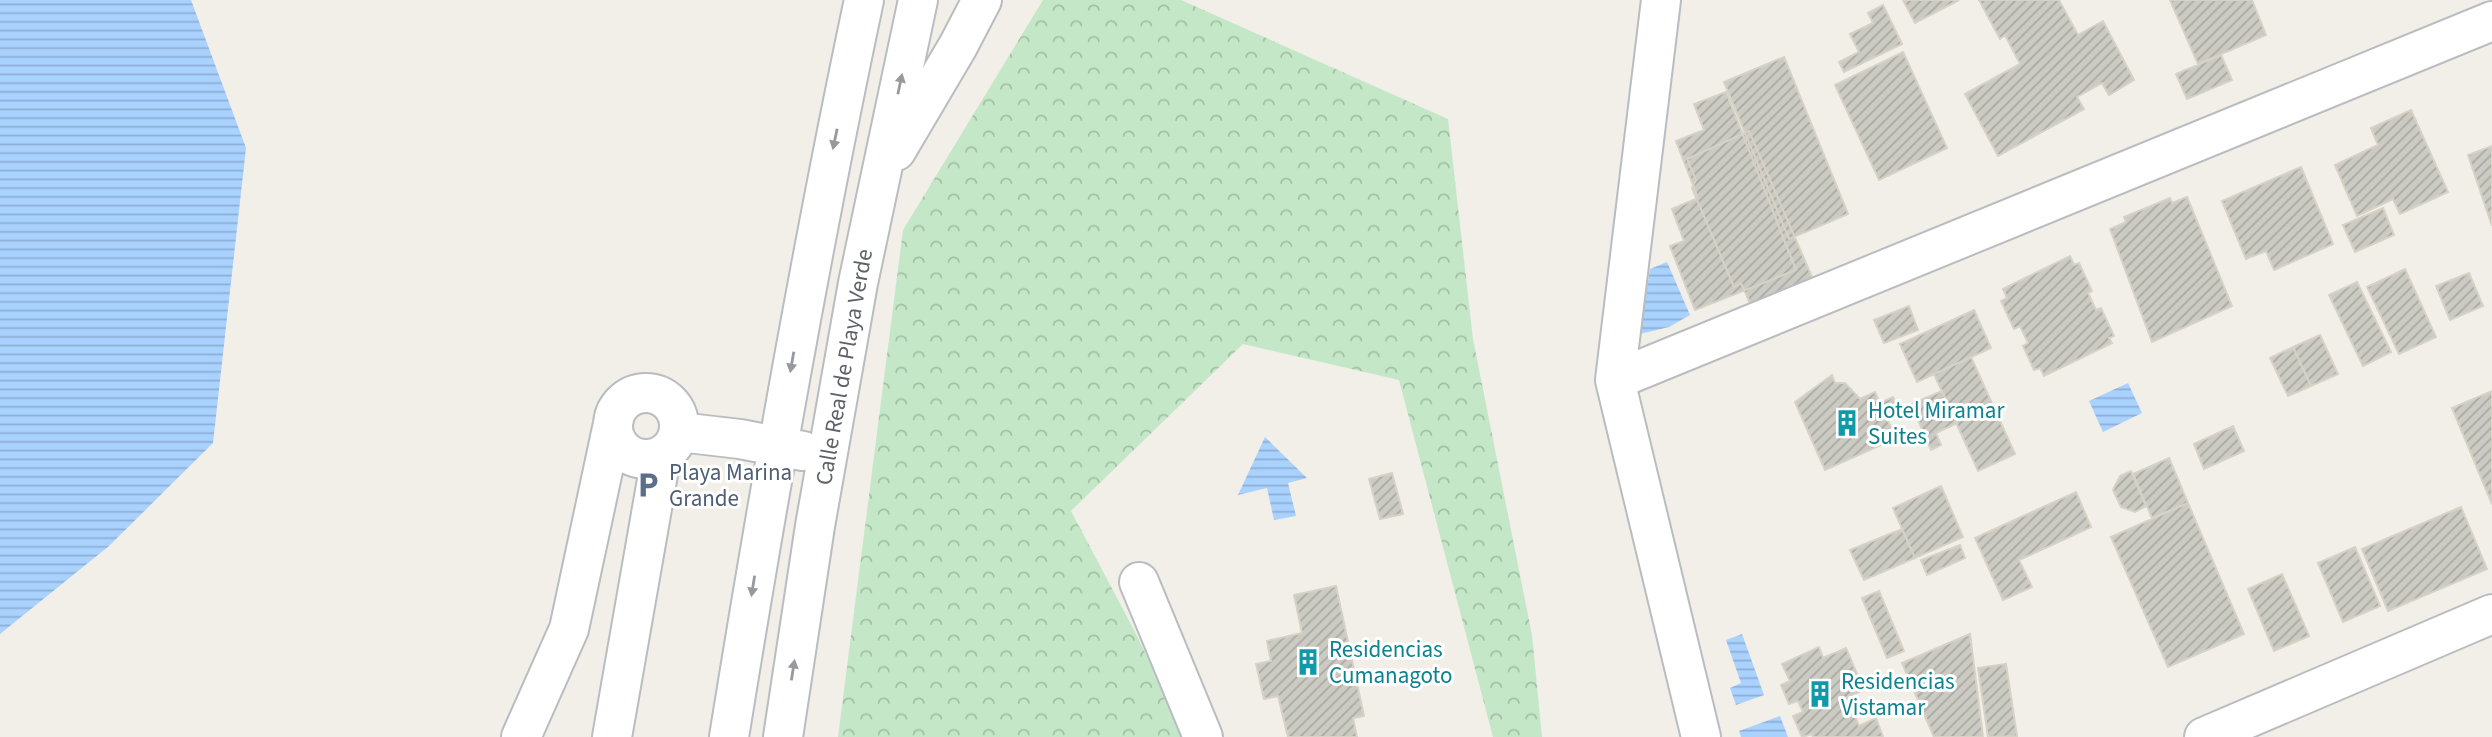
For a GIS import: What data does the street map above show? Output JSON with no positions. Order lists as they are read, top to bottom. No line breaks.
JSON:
{"streets":{"street":["Calle Real de Playa Verde"]},"places":{"building":["Hotel Miramar Suites","Residencias Cumanagoto","Residencias Vistamar"],"parking":["Playa Marina Grande"]}}
